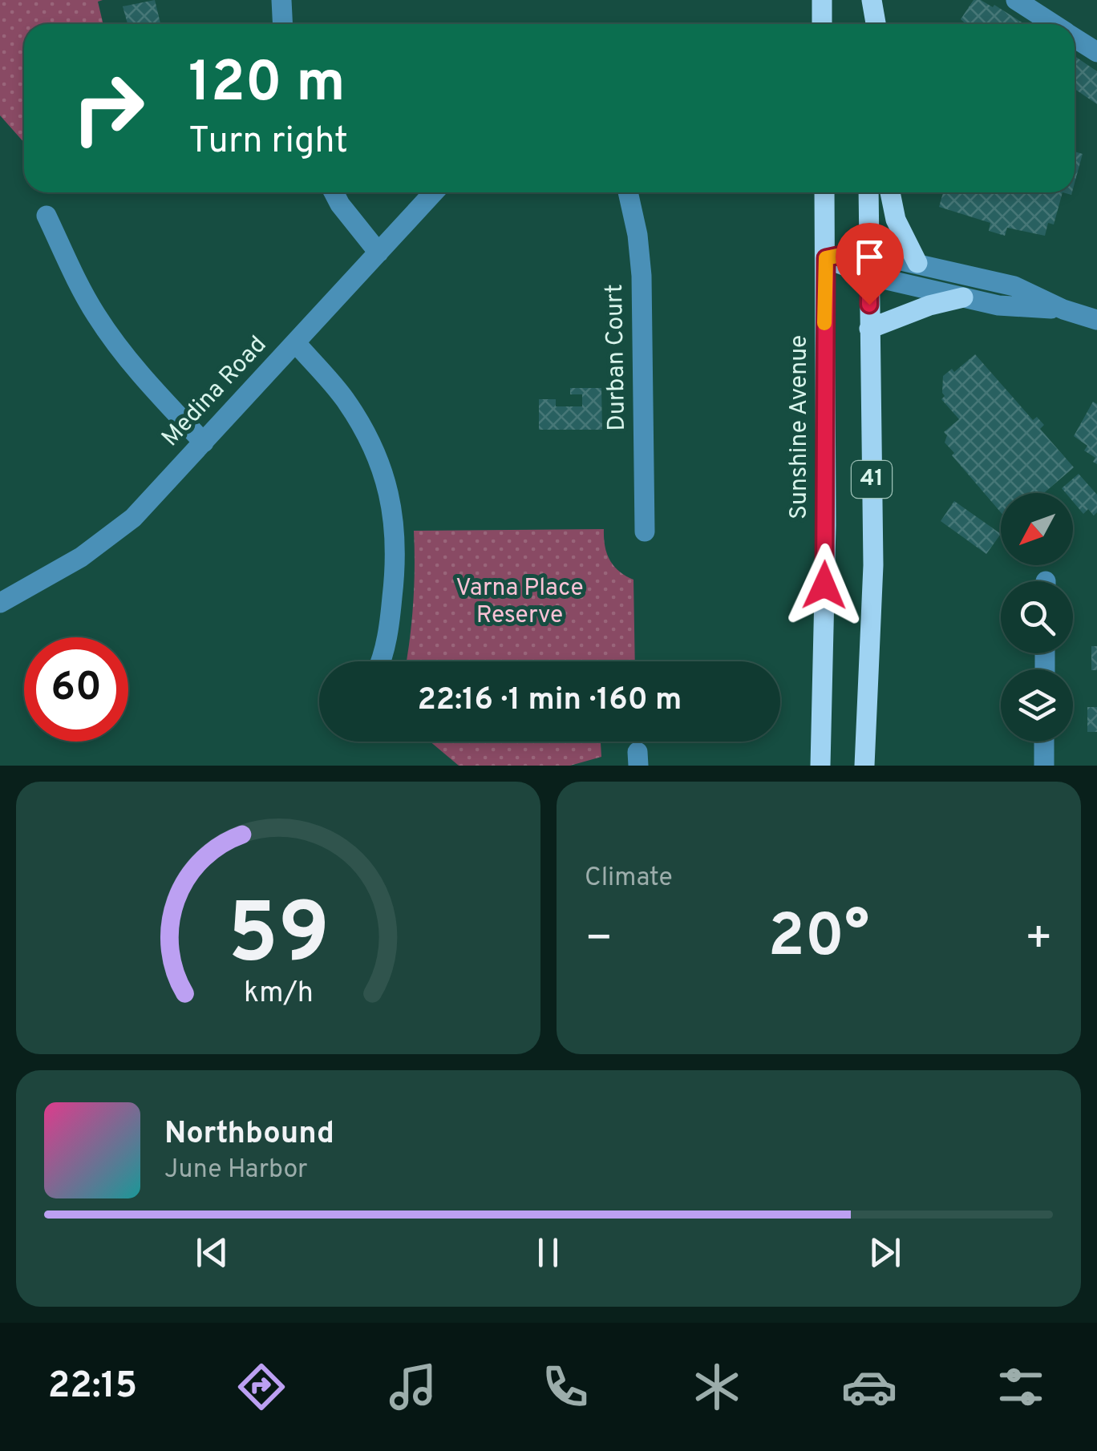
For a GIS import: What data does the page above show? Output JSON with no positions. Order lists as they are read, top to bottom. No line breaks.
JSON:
{"streets":{"main road":["Sunshine Avenue","41"],"street":["Durban Court","Medina Road"]},"parks":["Varna Place Reserve"],"north":"bottom left","page":{"turn":["120 m","Turn right"],"limit":"60","trip":"22:16 · 1 min · 160 m","tile":"Climate","heat":["−","20°","+"],"song":["Northbound","June Harbor"],"tabs":"22:15","gauge":["59","km/h"]}}
